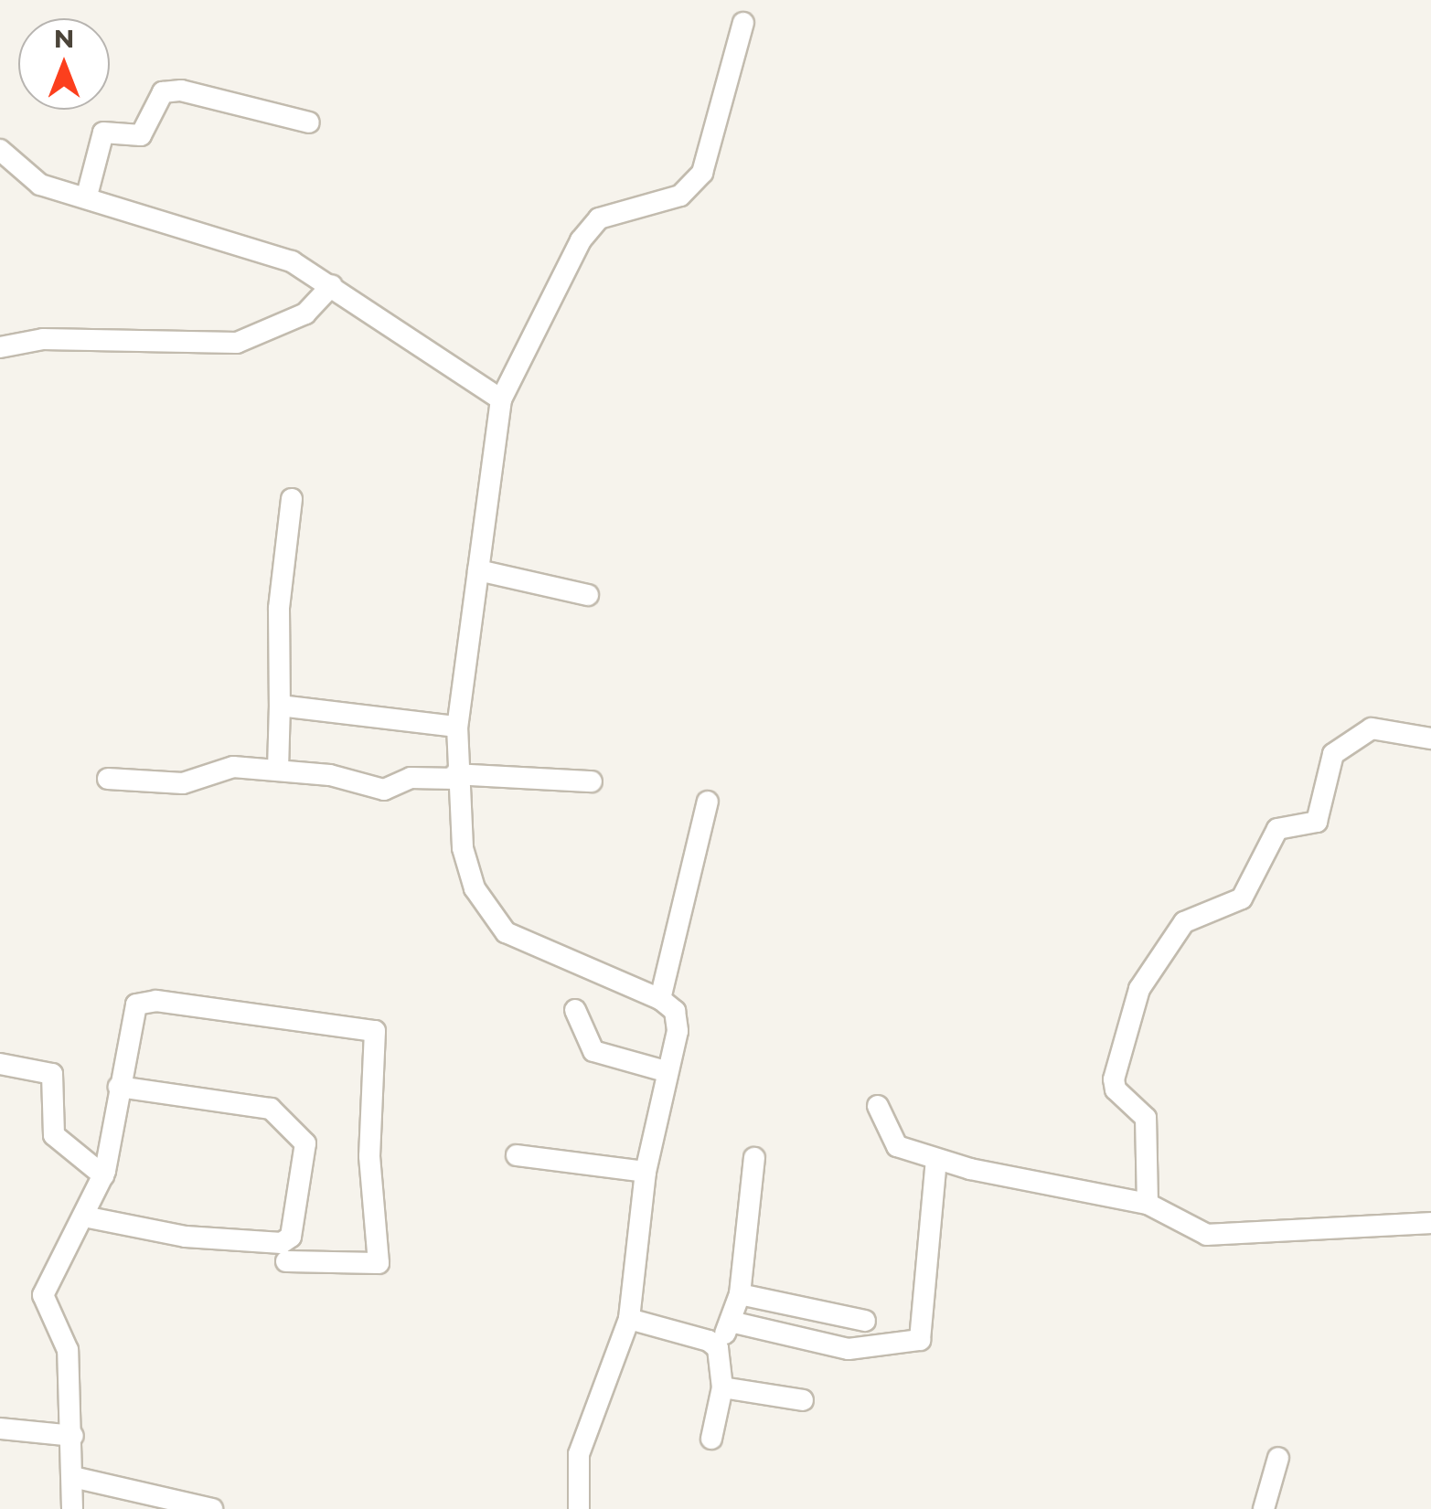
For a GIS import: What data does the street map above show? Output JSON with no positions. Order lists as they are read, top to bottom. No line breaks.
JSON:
{"north":"top"}
